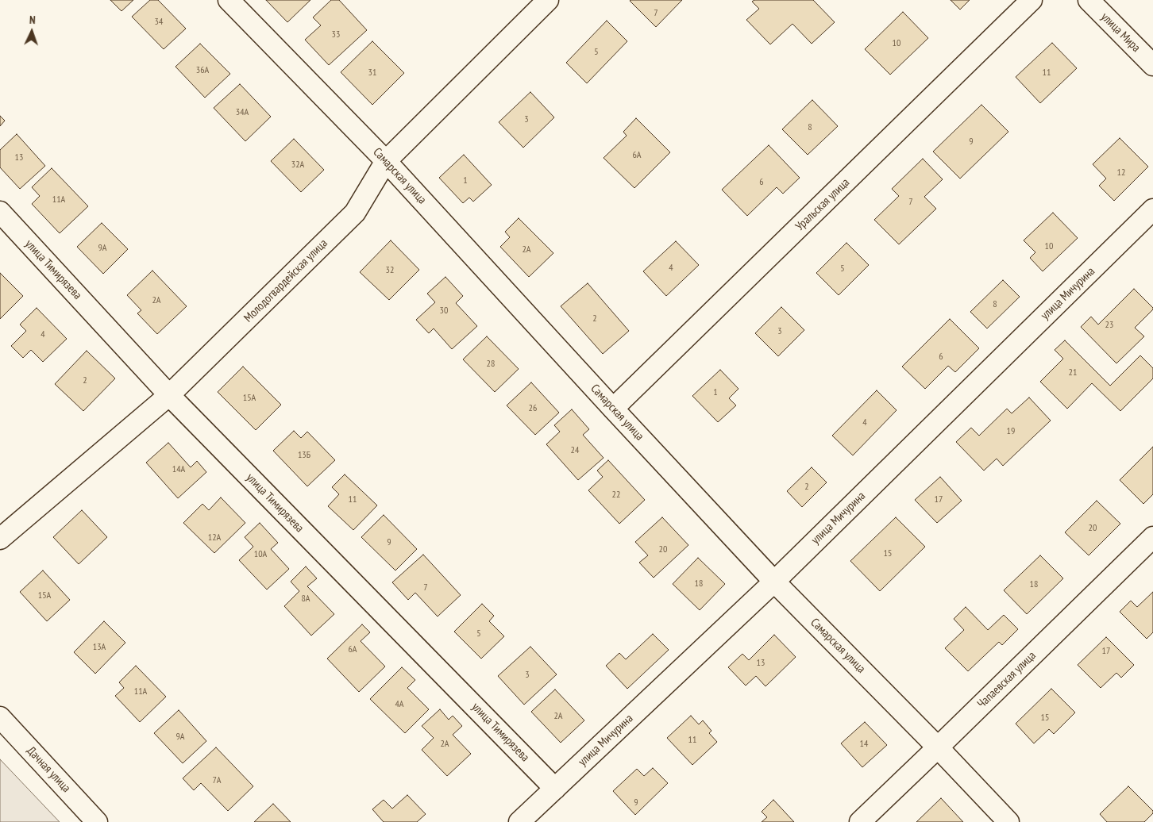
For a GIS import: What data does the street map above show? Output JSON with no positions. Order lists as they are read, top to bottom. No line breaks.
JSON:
{"streets":{"street":["улица Мира","Самарская улица","Уральская улица","улица Тимирязева","Молодогвардейская улица","улица Мичурина","Чапаевская улица","Дачная улица"]},"crossings":[["Самарская улица","Уральская улица"],["Самарская улица","Молодогвардейская улица"],["Самарская улица","улица Мичурина"],["Самарская улица","Чапаевская улица"],["улица Тимирязева","Молодогвардейская улица"],["улица Тимирязева","улица Мичурина"]],"house_numbers":["7","34","33","10","5","36А","31","11","34А","3","8","9","6А","13","32А","12","1","6","11А","7","10","9А","2А","4","5","32","2А","8","30","2","23","3","4","6","28","21","2","1","15А","26","4","19","24","13Б","14А","2","22","11","17","20","12А","9","20","15","10А","18","18","7","15А","8А","5","13А","6А","17","13","3","11А","4А","2А","15","9А","11","2А","14","7А","9"],"north":"top"}
